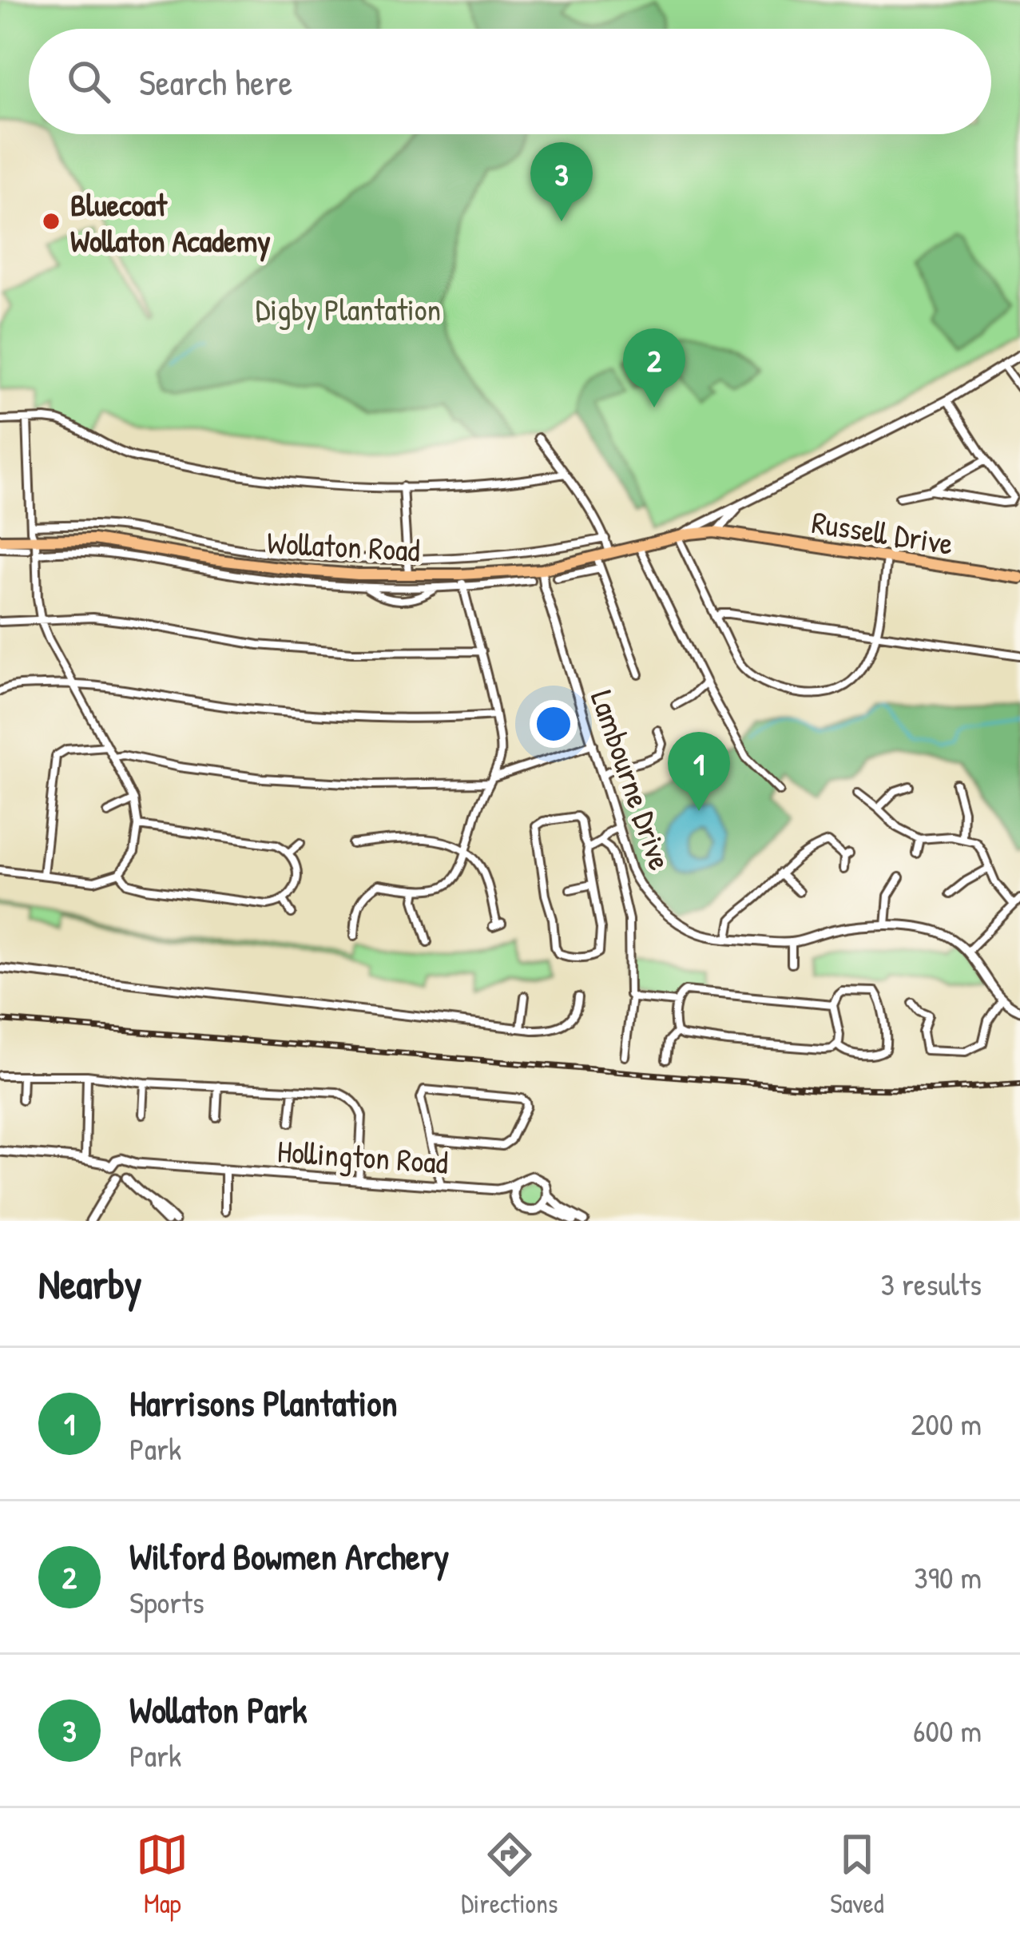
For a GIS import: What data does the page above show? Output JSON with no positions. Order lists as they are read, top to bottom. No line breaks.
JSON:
{"streets":{"main road":["Russell Drive","Wollaton Road"],"street":["Lambourne Drive","Hollington Road"]},"crossings":[["Russell Drive","Wollaton Road"],["Wollaton Road","Lambourne Drive"]],"parks":["Digby Plantation"],"places":["Bluecoat Wollaton Academy"],"page":{"search":"Search here","pins":["3","2","1"],"heading":["Nearby","3 results"],"list":[{"mark":"1","name":"Harrisons Plantation","note":"Park","value":"200 m"},{"mark":"2","name":"Wilford Bowmen Archery","note":"Sports","value":"390 m"},{"mark":"3","name":"Wollaton Park","note":"Park","value":"600 m"}],"nav":["Map","Directions","Saved"]}}
